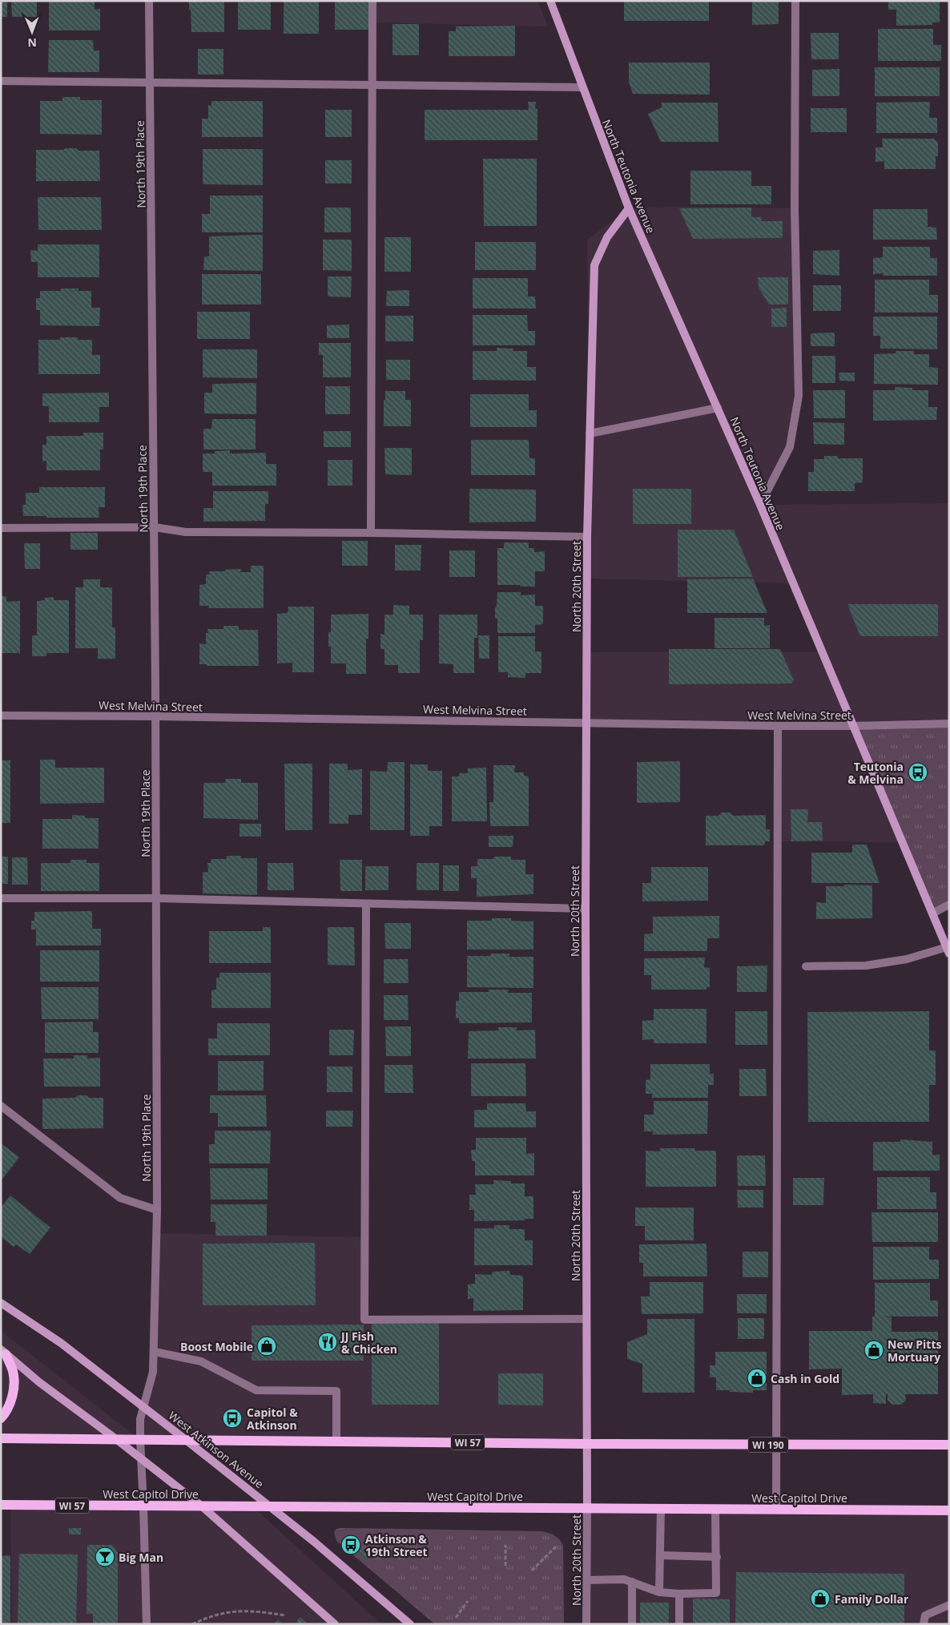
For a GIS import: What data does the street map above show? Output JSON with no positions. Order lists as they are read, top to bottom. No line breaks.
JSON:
{"streets":{"main road":["North Teutonia Avenue","North 20th Street","WI 57","WI 190","West Atkinson Avenue","West Capitol Drive"],"street":["North 19th Place","West Melvina Street"]},"crossings":[["North 19th Place","West Melvina Street"],["North 19th Place","WI 57"],["North 19th Place","West Atkinson Avenue"],["North 19th Place","West Capitol Drive"],["North Teutonia Avenue","North 20th Street"],["North Teutonia Avenue","West Melvina Street"],["North 20th Street","West Melvina Street"],["North 20th Street","WI 57"],["North 20th Street","WI 190"],["North 20th Street","West Capitol Drive"],["WI 57","WI 190"],["WI 57","West Atkinson Avenue"],["West Atkinson Avenue","West Capitol Drive"]],"places":{"bus stop":["Teutonia & Melvina","Capitol & Atkinson","Atkinson & 19th Street"],"restaurant":["JJ Fish & Chicken"],"shop":["Boost Mobile","New Pitts Mortuary","Cash in Gold","Family Dollar"],"bar":["Big Man"]},"north":"bottom"}
